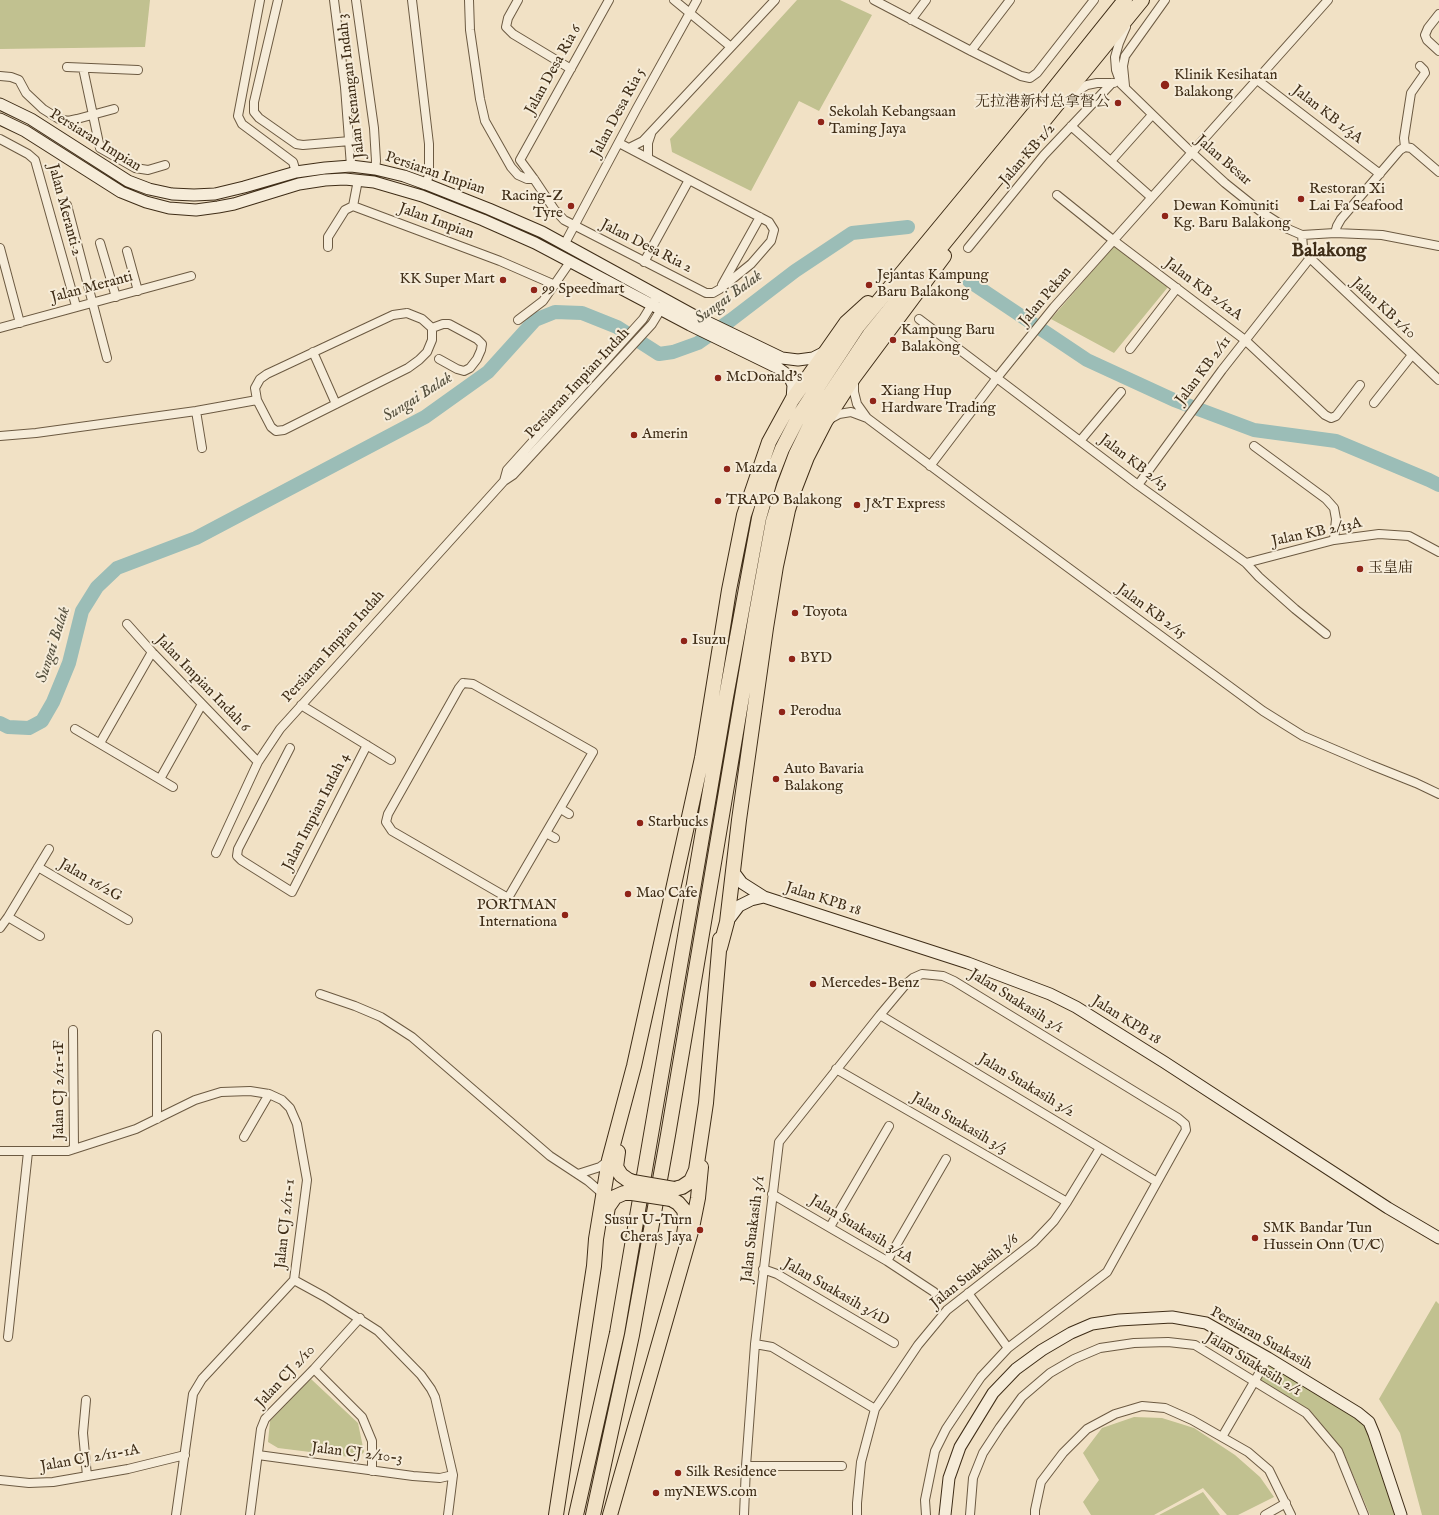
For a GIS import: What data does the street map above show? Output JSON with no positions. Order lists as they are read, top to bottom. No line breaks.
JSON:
{"streets":{"street":["Jalan Desa Ria 6","Jalan Kenangan Indah 3","Jalan Desa Ria 5","Jalan KB 1/3A","Persiaran Impian","Jalan KB 1/2","Jalan Besar","Jalan Meranti 2","Jalan Impian","Jalan Desa Ria 2","Jalan Meranti","Jalan KB 2/12A","Jalan Pekan","Jalan KB 1/10","Jalan KB 2/11","Persiaran Impian Indah","Jalan KB 2/13","Jalan KB 2/13A","Jalan KB 2/15","Jalan Impian Indah 6","Jalan Impian Indah 4","Jalan 16/2G","Jalan KPB 18","Jalan Suakasih 3/1","Jalan Suakasih 3/2","Jalan CJ 2/11-1F","Jalan Suakasih 3/3","Jalan CJ 2/11-1","Jalan Suakasih 3/1A","Jalan Suakasih 3/6","Jalan Suakasih 3/1D","Persiaran Suakasih","Jalan Suakasih 2/1","Jalan CJ 2/10","Jalan CJ 2/10-3","Jalan CJ 2/11-1A"]},"crossings":[["Jalan Desa Ria 6","Jalan Desa Ria 2"],["Jalan Kenangan Indah 3","Persiaran Impian"],["Jalan Desa Ria 5","Persiaran Impian"],["Jalan Desa Ria 5","Jalan Desa Ria 2"],["Jalan KB 1/3A","Jalan Pekan"],["Persiaran Impian","Persiaran Impian Indah"],["Jalan Besar","Jalan Pekan"],["Jalan Besar","Jalan KB 1/10"],["Jalan Meranti 2","Jalan Meranti"],["Jalan KB 2/12A","Jalan Pekan"],["Jalan KB 2/12A","Jalan KB 2/11"],["Jalan Pekan","Jalan KB 2/13"],["Jalan Pekan","Jalan KB 2/15"],["Jalan KB 1/10","Jalan KB 2/11"],["Jalan KB 2/11","Jalan KB 2/13"],["Persiaran Impian Indah","Jalan Impian Indah 6"],["Jalan KB 2/13","Jalan KB 2/13A"],["Jalan Suakasih 3/1","Jalan Suakasih 3/2"],["Jalan Suakasih 3/1","Jalan Suakasih 3/3"],["Jalan Suakasih 3/1","Jalan Suakasih 3/1A"],["Jalan Suakasih 3/1","Jalan Suakasih 3/1D"],["Jalan Suakasih 3/2","Jalan Suakasih 3/6"],["Jalan CJ 2/11-1F","Jalan CJ 2/11-1"],["Jalan Suakasih 3/3","Jalan Suakasih 3/6"],["Jalan CJ 2/11-1","Jalan CJ 2/11-1A"],["Jalan CJ 2/10","Jalan CJ 2/10-3"]],"districts":["Balakong"],"water":["Sungai Balak"],"places":["Klinik Kesihatan Balakong","无拉港新村总拿督公","Sekolah Kebangsaan Taming Jaya","Restoran Xi Lai Fa Seafood","Racing-Z Tyre","Dewan Komuniti Kg. Baru Balakong","KK Super Mart","Jejantas Kampung Baru Balakong","99 Speedmart","Kampung Baru Balakong","McDonald's","Xiang Hup Hardware Trading","Amerin","Mazda","TRAPO Balakong","J&T Express","玉皇庙","Toyota","Isuzu","BYD","Perodua","Auto Bavaria Balakong","Starbucks","Mao Cafe","PORTMAN Internationa","Mercedes-Benz","Susur U-Turn Cheras Jaya","SMK Bandar Tun Hussein Onn (U/C)","Silk Residence","myNEWS.com"]}
